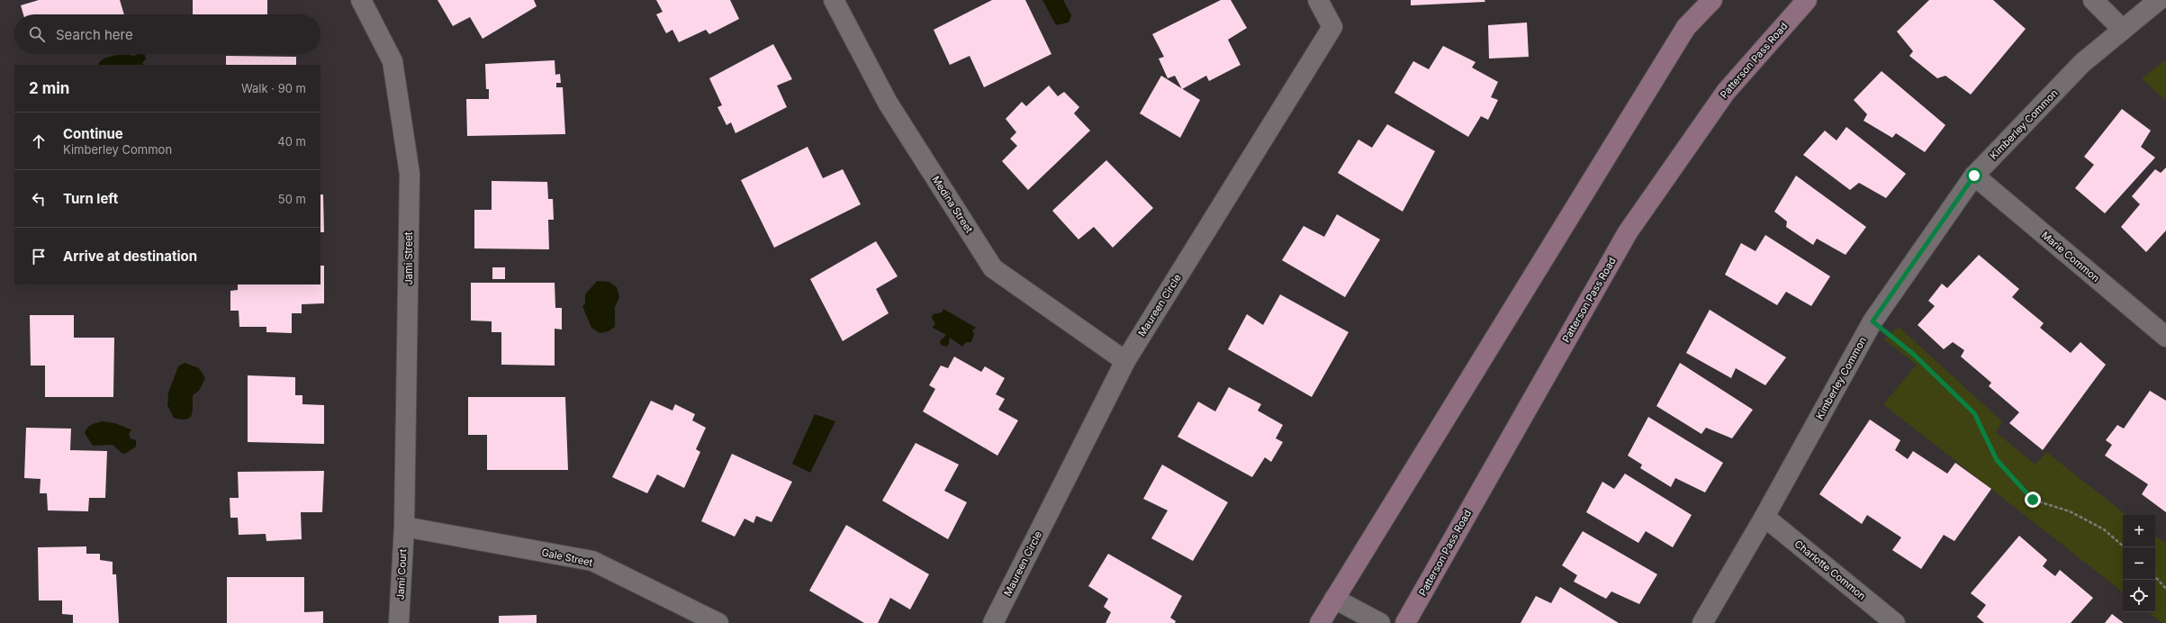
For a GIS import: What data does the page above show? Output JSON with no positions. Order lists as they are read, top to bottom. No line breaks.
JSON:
{"streets":{"main road":["Patterson Pass Road"],"street":["Kimberley Common","Medina Street","Marie Common","Jami Street","Maureen Circle","Gale Street","Charlotte Common","Jami Court"]},"crossings":[["Kimberley Common","Marie Common"],["Kimberley Common","Charlotte Common"],["Medina Street","Maureen Circle"],["Jami Street","Gale Street"],["Jami Street","Jami Court"],["Gale Street","Jami Court"]],"page":{"search":"Search here","heading":["2 min","Walk · 90 m"],"list":[["Continue","Kimberley Common","40 m"],["Turn left","50 m"],"Arrive at destination"],"map_buttons":["+","−"]}}
